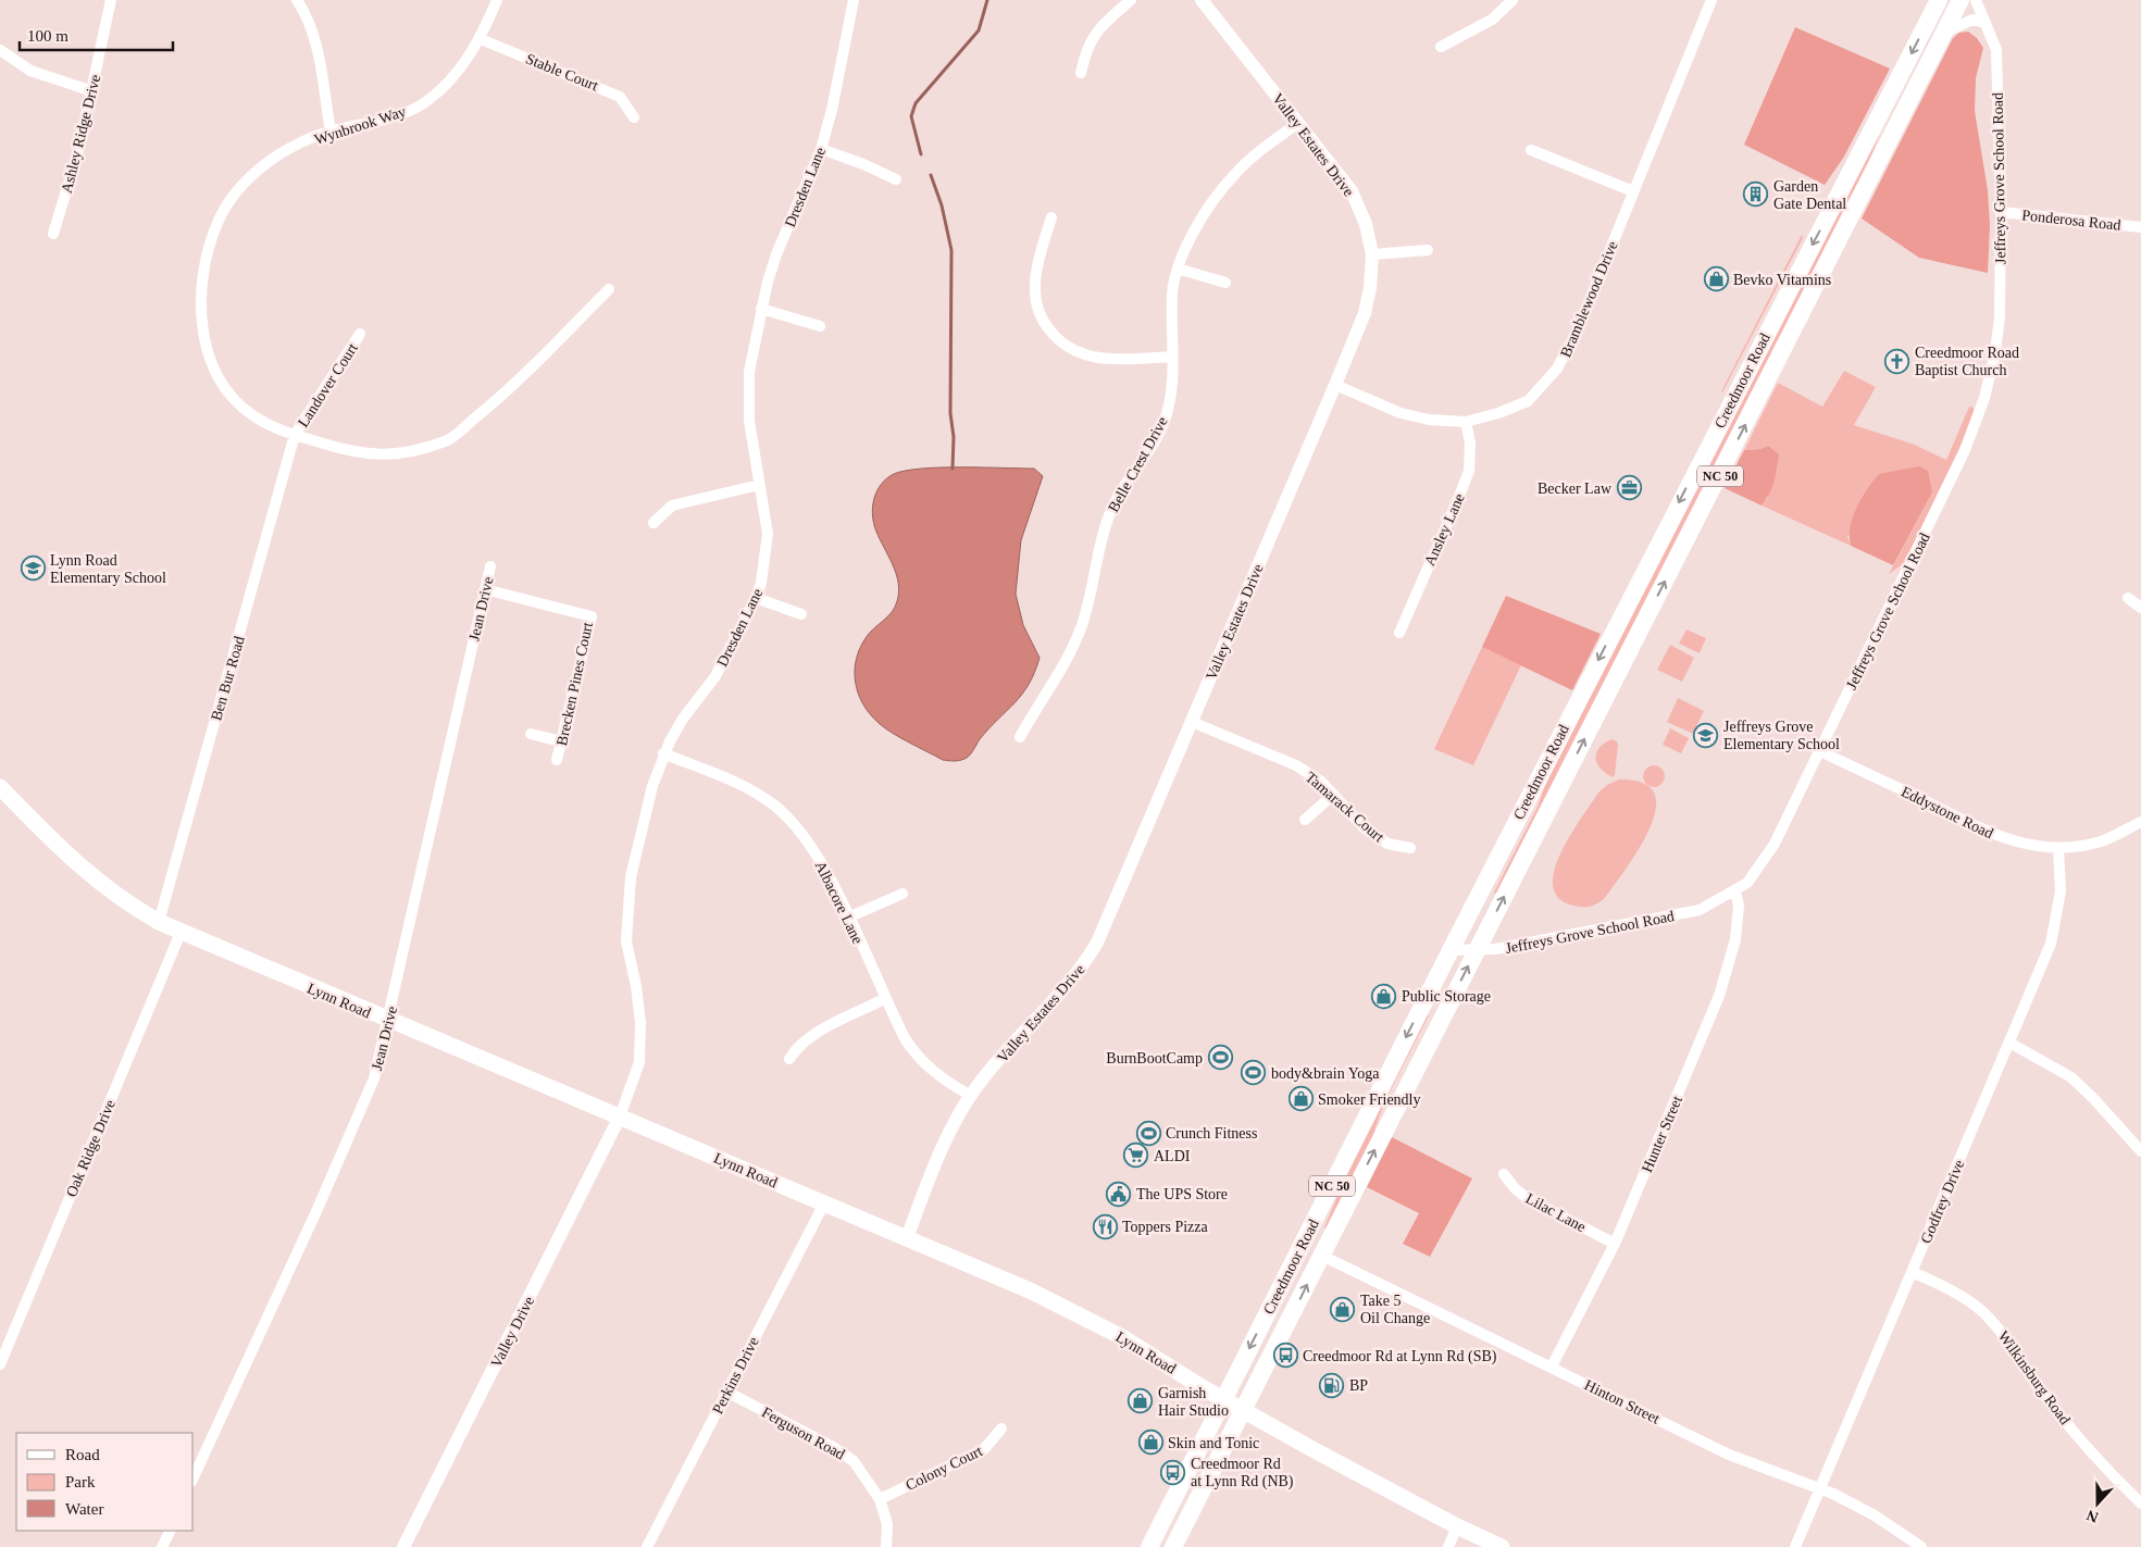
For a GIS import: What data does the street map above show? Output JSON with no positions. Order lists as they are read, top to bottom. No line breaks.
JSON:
{"streets":{"main road":["Creedmoor Road","NC 50","Lynn Road"],"street":["Stable Court","Wynbrook Way","Ashley Ridge Drive","Valley Estates Drive","Jeffreys Grove School Road","Dresden Lane","Ponderosa Road","Bramblewood Drive","Landover Court","Belle Crest Drive","Ansley Lane","Jean Drive","Ben Bur Road","Brecken Pines Court","Tamarack Court","Eddystone Road","Albacore Lane","Hunter Street","Oak Ridge Drive","Godfrey Drive","Lilac Lane","Valley Drive","Perkins Drive","Wilkinsburg Road","Hinton Street","Ferguson Road","Colony Court"]},"crossings":[["Stable Court","Wynbrook Way"],["Wynbrook Way","Landover Court"],["Wynbrook Way","Ben Bur Road"],["Valley Estates Drive","Bramblewood Drive"],["Valley Estates Drive","Belle Crest Drive"],["Valley Estates Drive","Tamarack Court"],["Valley Estates Drive","Albacore Lane"],["Valley Estates Drive","Lynn Road"],["Jeffreys Grove School Road","Ponderosa Road"],["Jeffreys Grove School Road","Creedmoor Road"],["Jeffreys Grove School Road","Eddystone Road"],["Jeffreys Grove School Road","Hunter Street"],["Dresden Lane","Albacore Lane"],["Dresden Lane","Lynn Road"],["Dresden Lane","Valley Drive"],["Bramblewood Drive","Ansley Lane"],["Creedmoor Road","Lynn Road"],["Creedmoor Road","Hinton Street"],["Landover Court","Ben Bur Road"],["Jean Drive","Brecken Pines Court"],["Jean Drive","Lynn Road"],["Ben Bur Road","Lynn Road"],["Eddystone Road","Godfrey Drive"],["Lynn Road","Oak Ridge Drive"],["Lynn Road","Valley Drive"],["Lynn Road","Perkins Drive"],["Hunter Street","Lilac Lane"],["Hunter Street","Hinton Street"],["Godfrey Drive","Wilkinsburg Road"],["Godfrey Drive","Hinton Street"],["Perkins Drive","Ferguson Road"],["Ferguson Road","Colony Court"]],"places":{"building":["Garden Gate Dental"],"shop":["Bevko Vitamins","Public Storage","Smoker Friendly","Take 5 Oil Change","Garnish Hair Studio","Skin and Tonic"],"church":["Creedmoor Road Baptist Church"],"office":["Becker Law"],"school or university":["Lynn Road Elementary School","Jeffreys Grove Elementary School"],"sports":["BurnBootCamp","body&brain Yoga","Crunch Fitness"],"supermarket":["ALDI"],"public building":["The UPS Store"],"restaurant":["Toppers Pizza"],"bus stop":["Creedmoor Rd at Lynn Rd (SB)","Creedmoor Rd at Lynn Rd (NB)"],"fuel station":["BP"]},"legend":["Road","Park","Water"],"scale_bar":"100 m","north":"bottom"}
